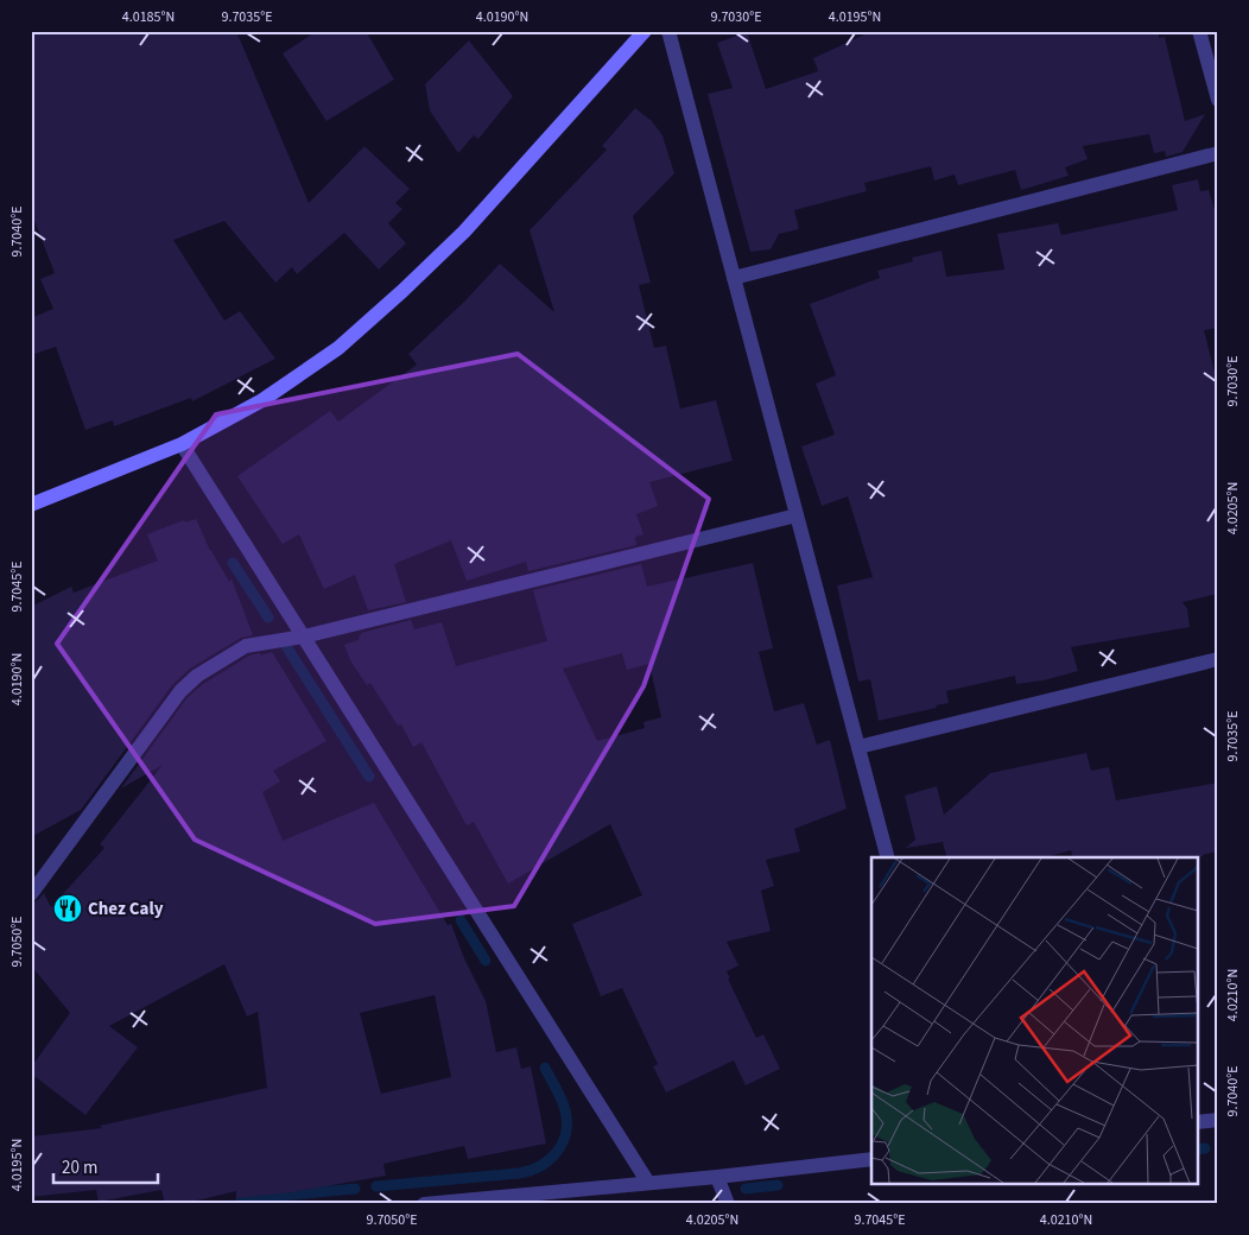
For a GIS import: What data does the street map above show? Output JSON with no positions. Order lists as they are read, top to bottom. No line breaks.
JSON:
{"places":{"restaurant":["Chez Caly"]},"scale_bar":"20 m","coordinates":["4.0185°N","9.7035°E","4.0190°N","9.7030°E","4.0195°N","9.7040°E","4.0205°N","9.7045°E","9.7050°E","4.0210°N"]}
